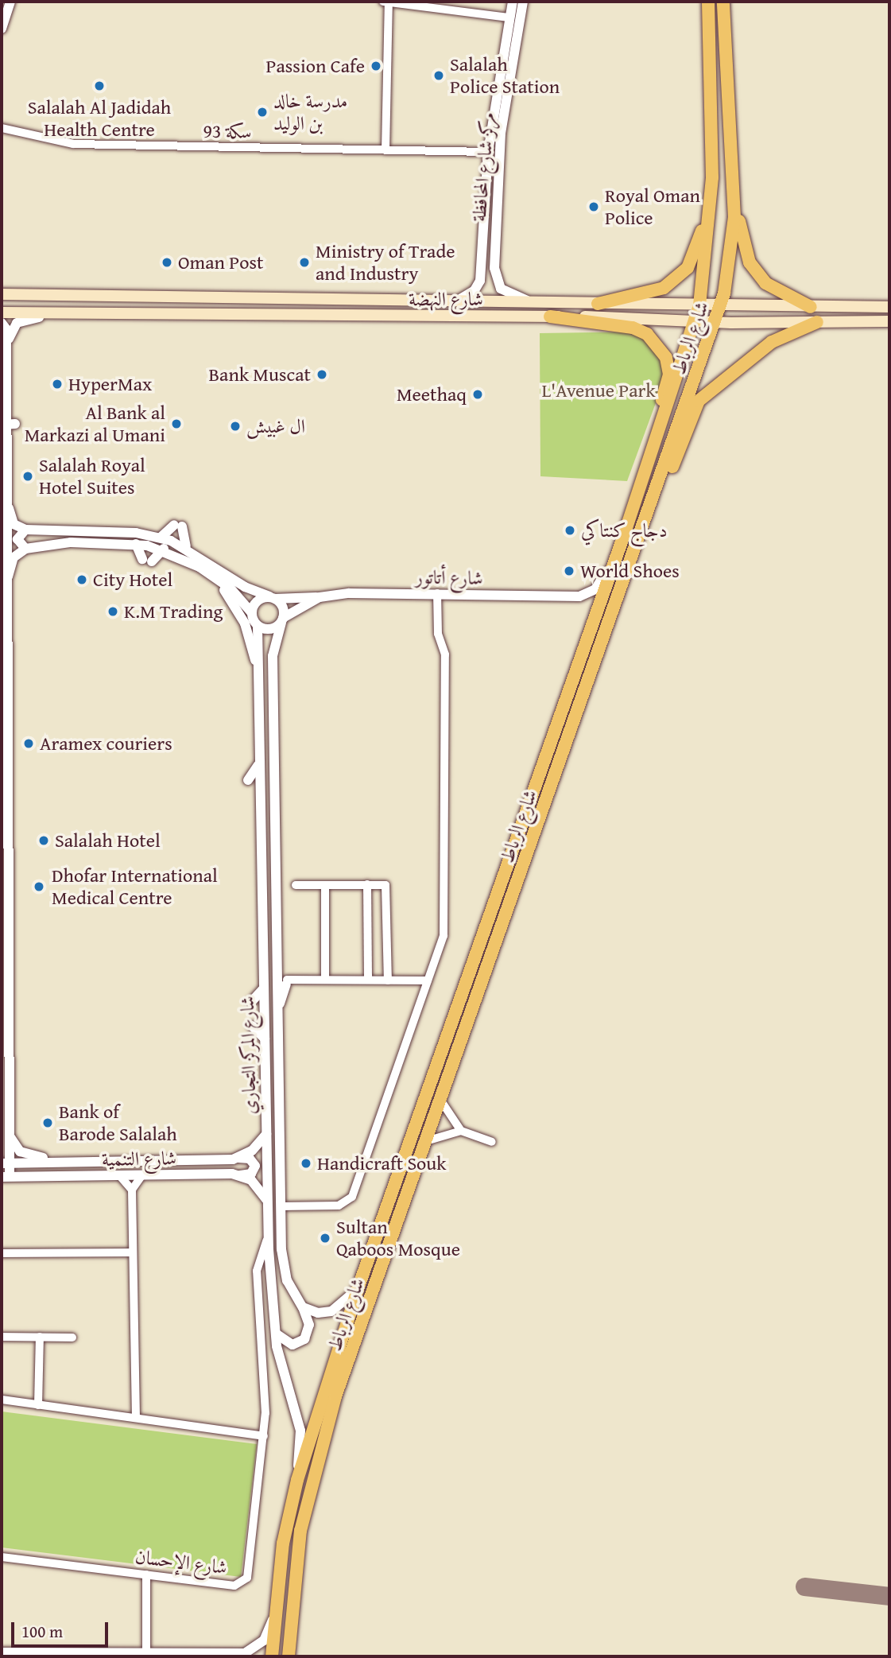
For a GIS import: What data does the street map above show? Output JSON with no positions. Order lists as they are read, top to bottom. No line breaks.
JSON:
{"streets":{"highway":["شارع الرباط"],"main road":["شارع النهضة"],"street":["سكة 93","مركز شارع المحافظة","شارع أتاتور","شارع المركز التجاري","شارع التنمية","شارع الإحسان"]},"crossings":[["سكة 93","مركز شارع المحافظة"],["شارع النهضة","شارع الرباط"],["شارع الرباط","شارع أتاتور"],["شارع الرباط","شارع المركز التجاري"],["شارع أتاتور","شارع المركز التجاري"]],"parks":["L'Avenue Park"],"places":["Passion Cafe","Salalah Police Station","Salalah Al Jadidah Health Centre","مدرسة خالد بن الوليد","Royal Oman Police","Oman Post","Ministry of Trade and Industry","Bank Muscat","HyperMax","Meethaq","Al Bank al Markazi al Umani","ال غبيش","Salalah Royal Hotel Suites","دجاج كنتاكي","World Shoes","City Hotel","K.M Trading","Aramex couriers","Salalah Hotel","Dhofar International Medical Centre","Bank of Barode Salalah","Handicraft Souk","Sultan Qaboos Mosque"],"scale_bar":"100 m"}
